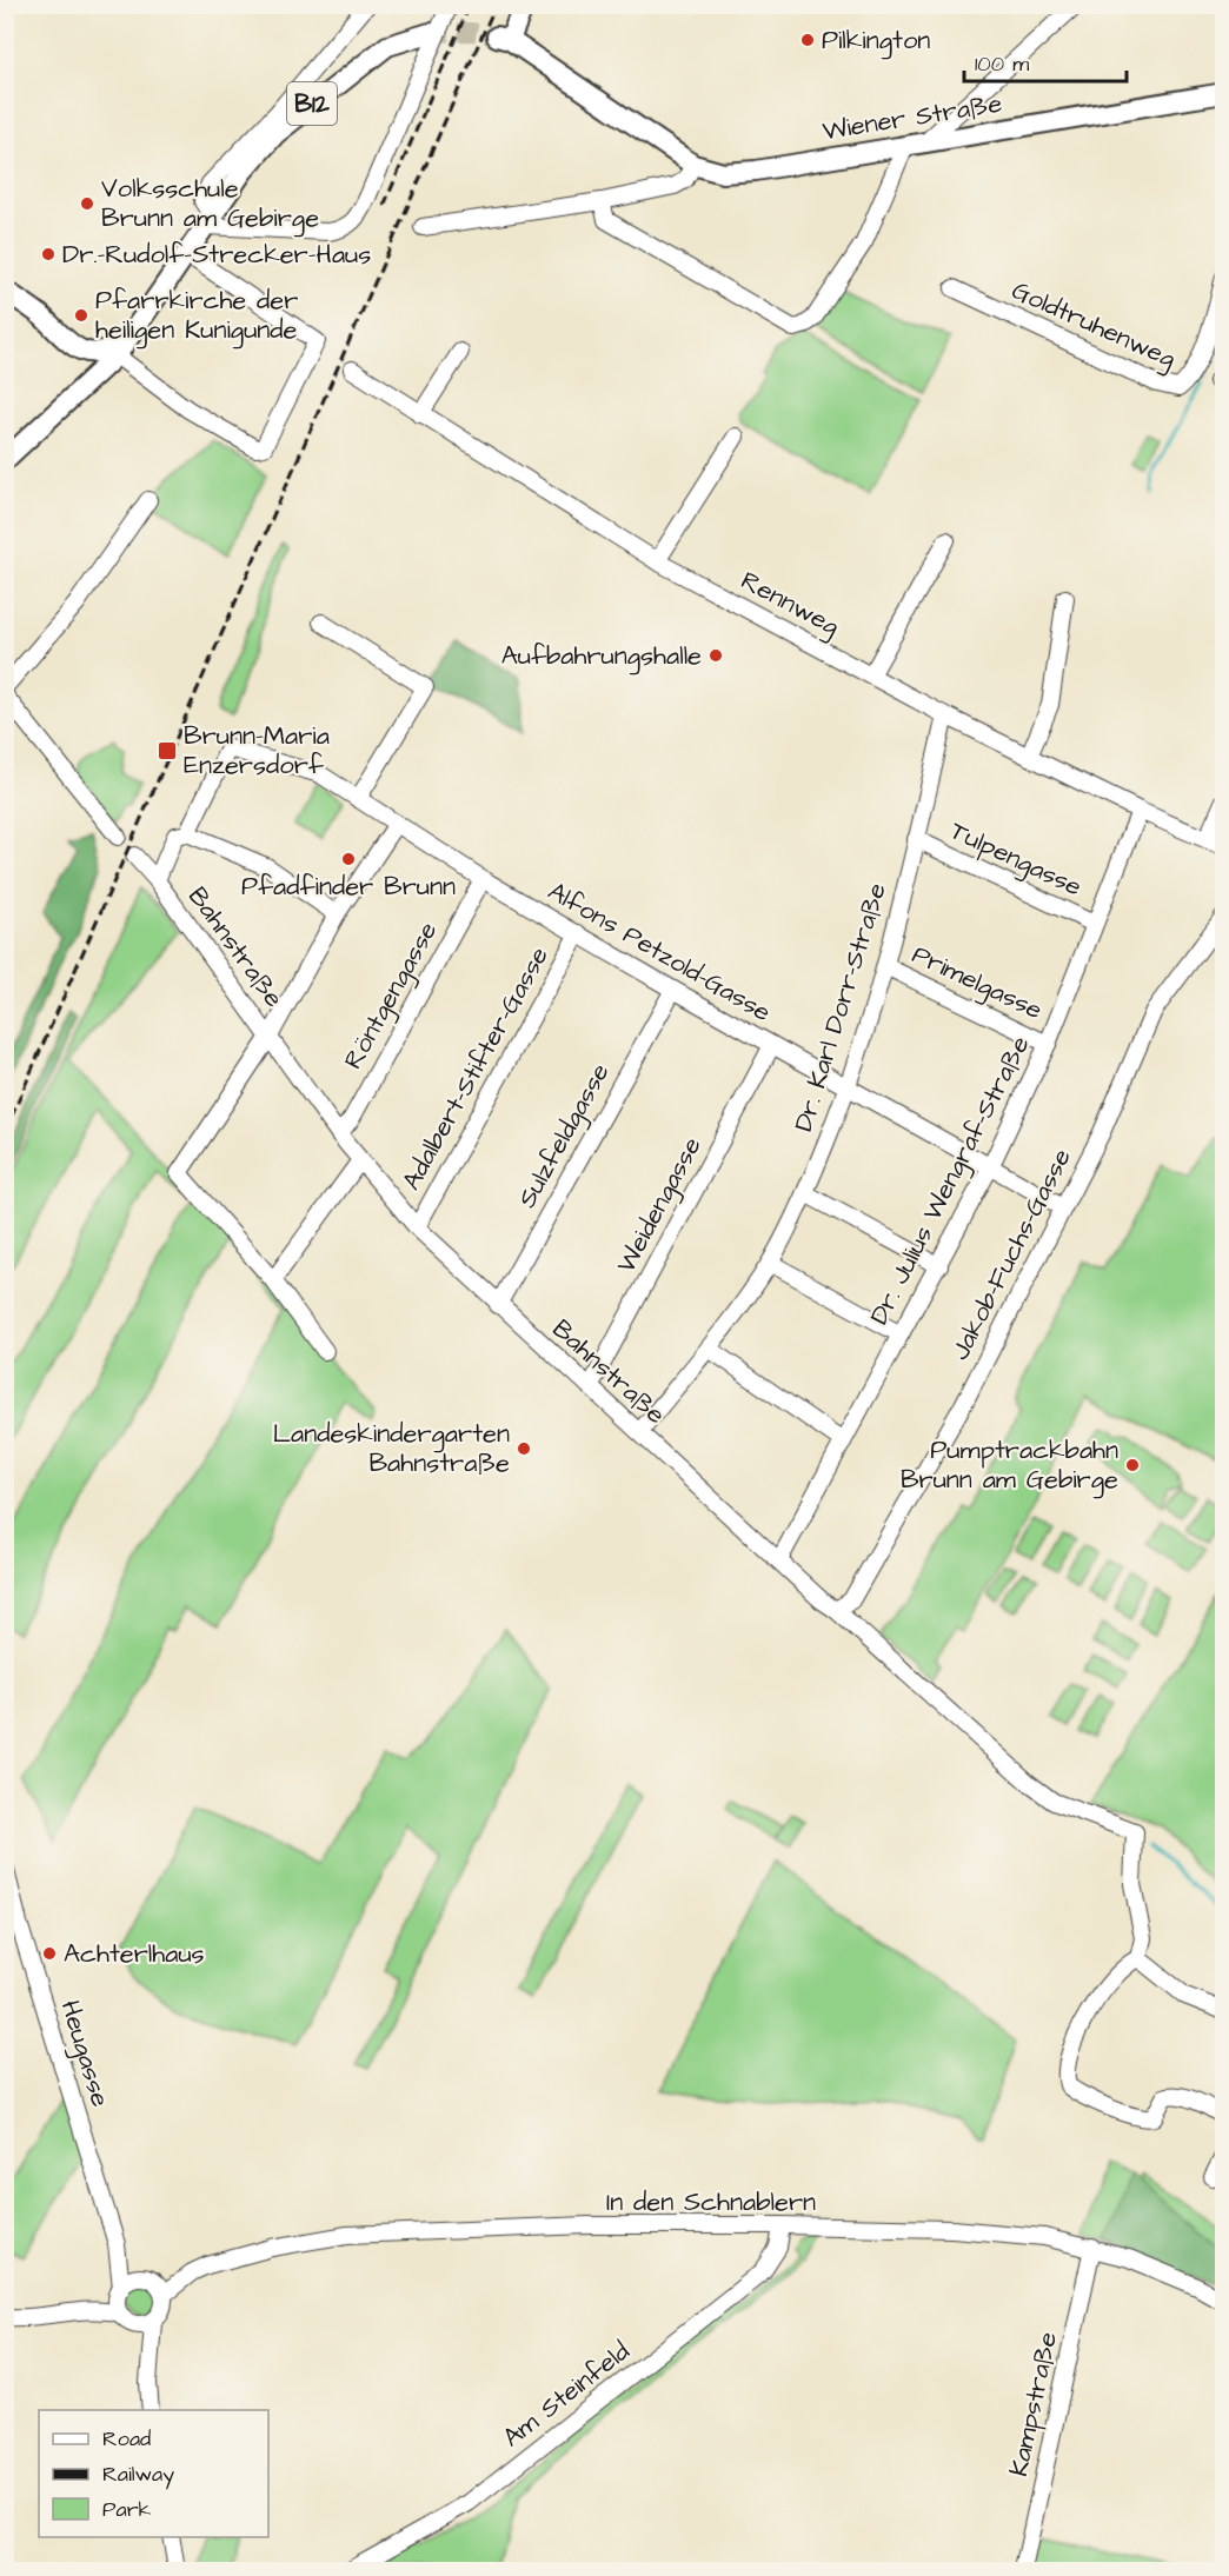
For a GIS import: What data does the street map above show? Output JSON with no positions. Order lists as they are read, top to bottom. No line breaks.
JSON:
{"streets":{"main road":["B12","Wiener Straße"],"street":["Goldtruhenweg","Rennweg","Tulpengasse","Bahnstraße","Alfons Petzold-Gasse","Primelgasse","Röntgengasse","Dr. Karl Dorr-Straße","Adalbert-Stifter-Gasse","Sulzfeldgasse","Dr. Julius Wengraf-Straße","Weidengasse","Jakob-Fuchs-Gasse","Heugasse","In den Schnablern","Am Steinfeld","Kampstraße"]},"crossings":[["Rennweg","Dr. Karl Dorr-Straße"],["Rennweg","Dr. Julius Wengraf-Straße"],["Tulpengasse","Dr. Karl Dorr-Straße"],["Tulpengasse","Dr. Julius Wengraf-Straße"],["Bahnstraße","Röntgengasse"],["Bahnstraße","Dr. Karl Dorr-Straße"],["Bahnstraße","Adalbert-Stifter-Gasse"],["Bahnstraße","Sulzfeldgasse"],["Bahnstraße","Dr. Julius Wengraf-Straße"],["Bahnstraße","Weidengasse"],["Bahnstraße","Jakob-Fuchs-Gasse"],["Alfons Petzold-Gasse","Röntgengasse"],["Alfons Petzold-Gasse","Dr. Karl Dorr-Straße"],["Alfons Petzold-Gasse","Adalbert-Stifter-Gasse"],["Alfons Petzold-Gasse","Sulzfeldgasse"],["Alfons Petzold-Gasse","Dr. Julius Wengraf-Straße"],["Alfons Petzold-Gasse","Weidengasse"],["Alfons Petzold-Gasse","Jakob-Fuchs-Gasse"],["Primelgasse","Dr. Karl Dorr-Straße"],["Primelgasse","Dr. Julius Wengraf-Straße"],["Heugasse","In den Schnablern"],["In den Schnablern","Am Steinfeld"],["In den Schnablern","Kampstraße"]],"places":{"other":["Pilkington","Volksschule Brunn am Gebirge","Dr.-Rudolf-Strecker-Haus","Pfarrkirche der heiligen Kunigunde","Aufbahrungshalle","Pfadfinder Brunn","Landeskindergarten Bahnstraße","Pumptrackbahn Brunn am Gebirge","Achterlhaus"],"transit":["Brunn-Maria Enzersdorf"]},"legend":["Road","Railway","Park"],"scale_bar":"100 m"}
